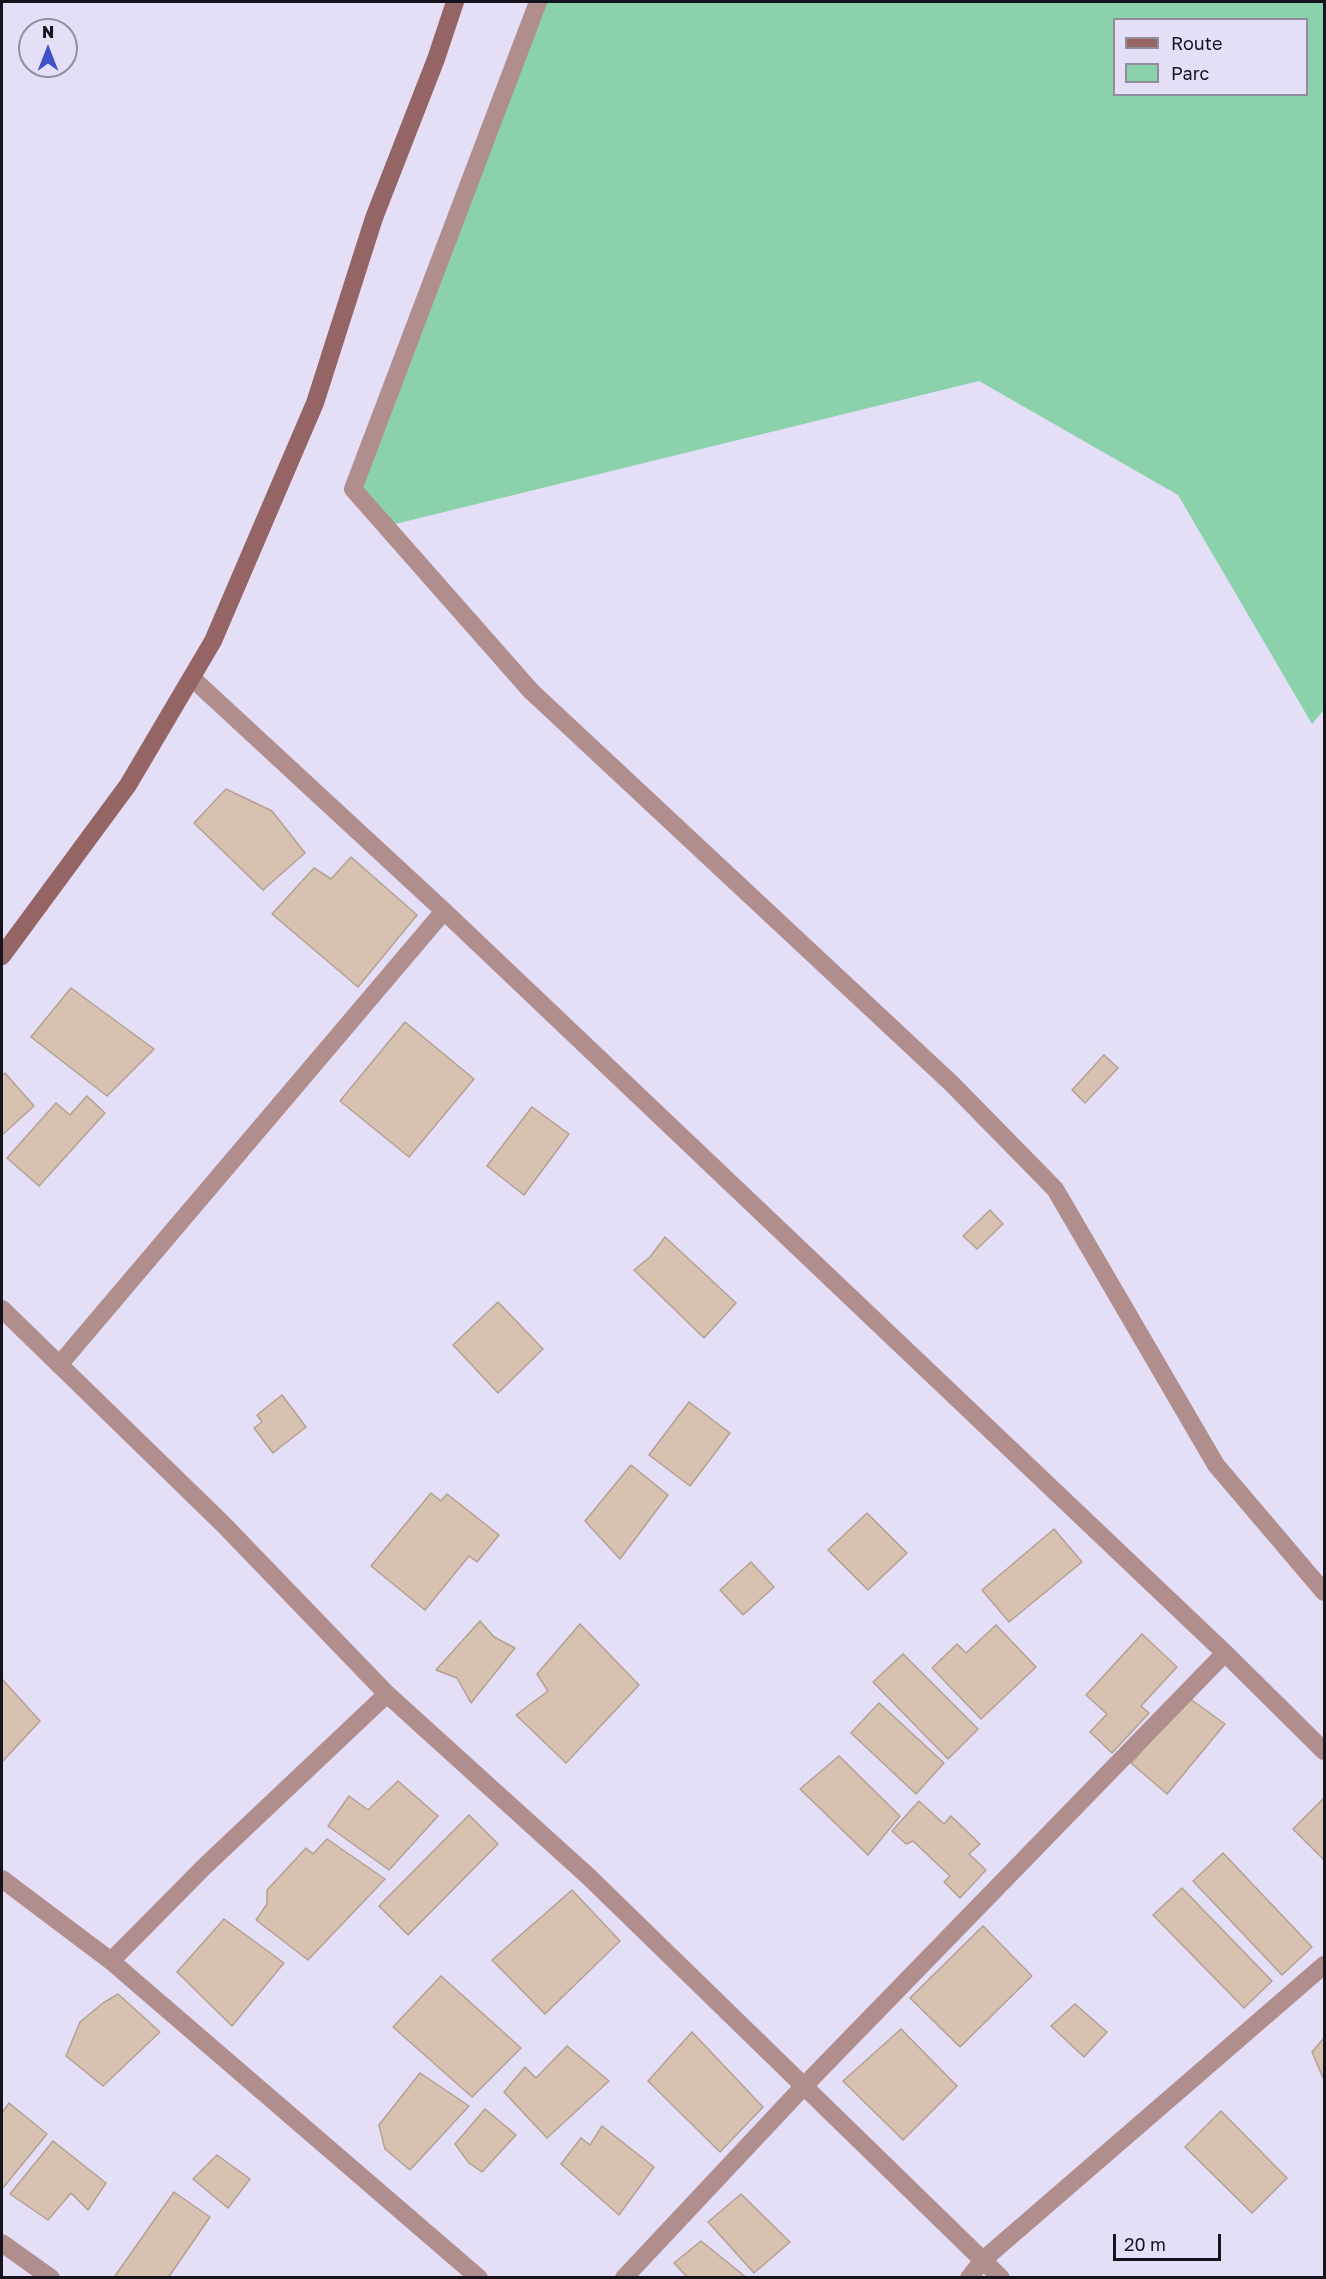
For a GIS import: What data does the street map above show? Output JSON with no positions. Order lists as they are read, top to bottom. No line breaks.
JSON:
{"legend":["Route","Parc"],"scale_bar":"20 m","north":"top"}
